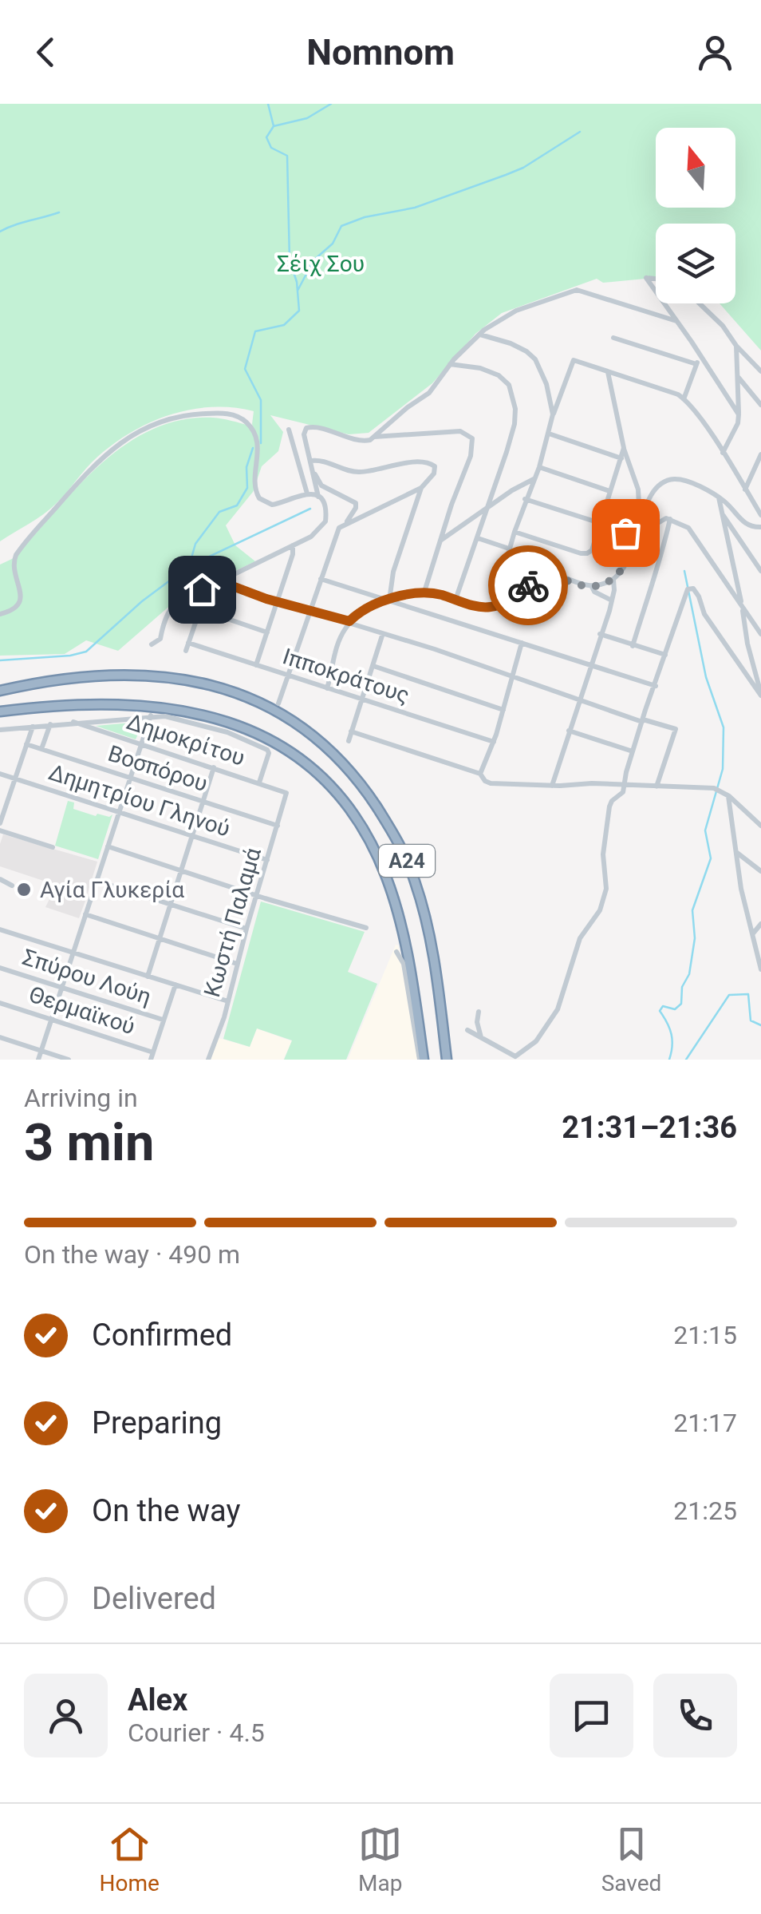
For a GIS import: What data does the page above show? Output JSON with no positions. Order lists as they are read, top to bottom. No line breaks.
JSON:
{"streets":{"highway":["Α24"],"street":["Ιπποκράτους","Δημοκρίτου","Βοσπόρου","Δημητρίου Γληνού","Κωστή Παλαμά","Σπύρου Λούη","Θερμαϊκού"]},"crossings":[["Δημοκρίτου","Κωστή Παλαμά"],["Βοσπόρου","Κωστή Παλαμά"],["Δημητρίου Γληνού","Κωστή Παλαμά"]],"parks":["Σέιχ Σου"],"places":["Αγία Γλυκερία"],"north":"top","page":{"header":"Nomnom","heading":["3 min","Arriving in","21:31–21:36"],"panel":["Alex","Courier · 4.5"],"bar":"On the way · 490 m","list":[["Confirmed","21:15"],["Preparing","21:17"],["On the way","21:25"],"Delivered"],"tabs":["Home","Map","Saved"]}}
